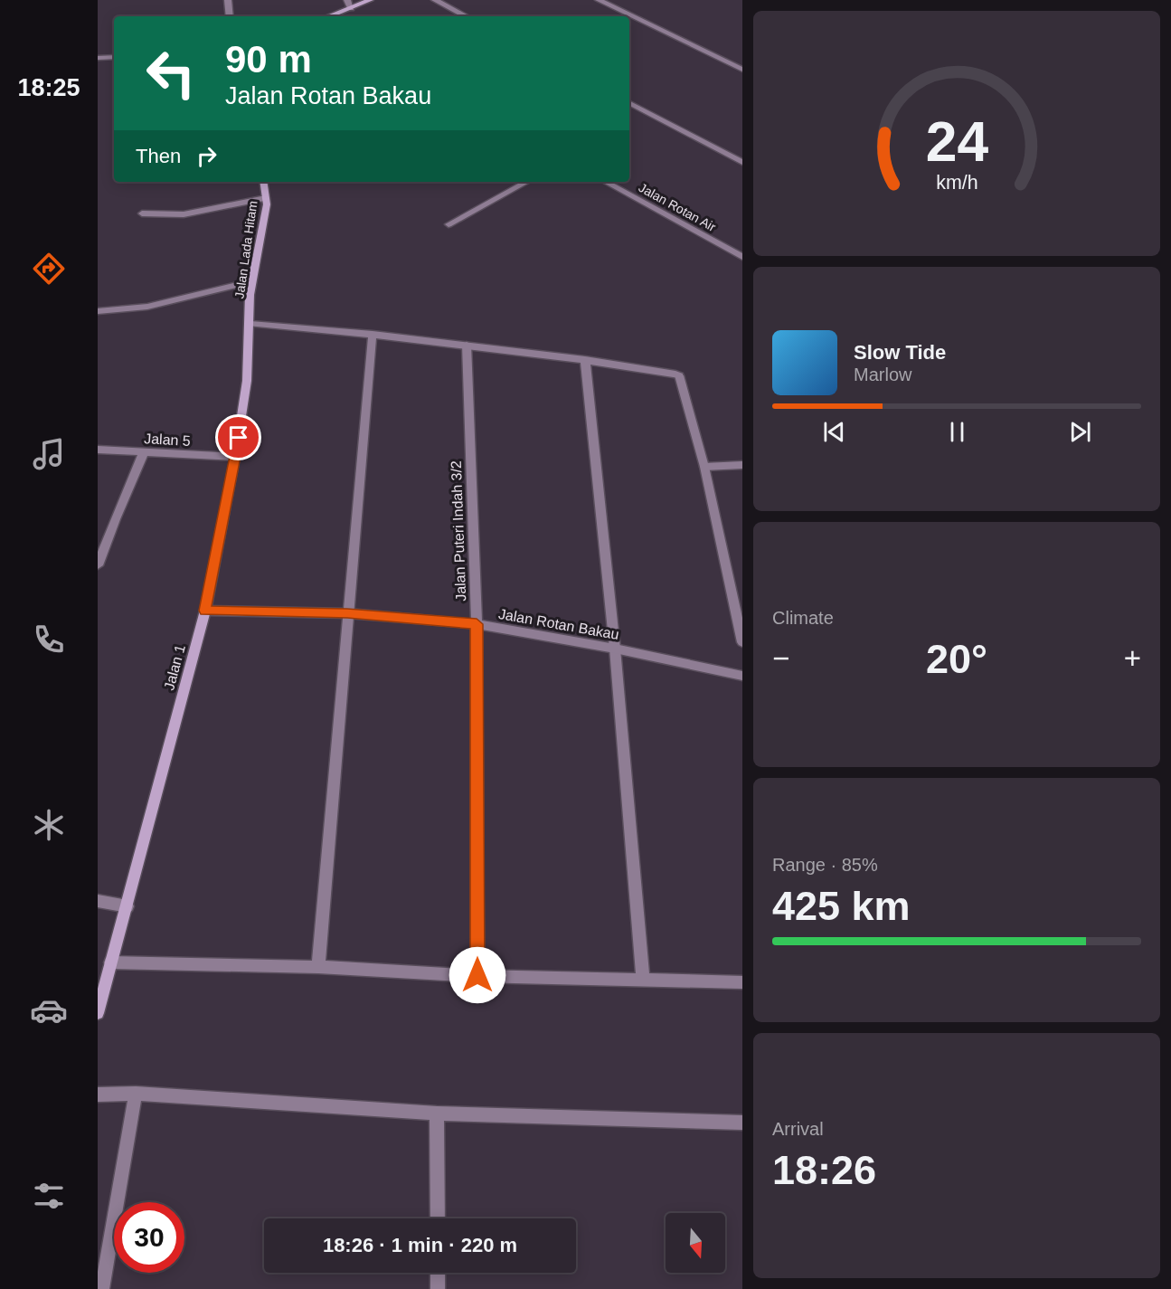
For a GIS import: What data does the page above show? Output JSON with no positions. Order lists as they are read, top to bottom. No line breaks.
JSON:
{"streets":{"street":["Jalan Rotan Air","Jalan Lada Hitam","Jalan 5","Jalan Puteri Indah 3/2","Jalan Rotan Bakau","Jalan 1"]},"crossings":[["Jalan Lada Hitam","Jalan 1"],["Jalan 5","Jalan 1"],["Jalan Puteri Indah 3/2","Jalan Rotan Bakau"],["Jalan Rotan Bakau","Jalan 1"]],"north":"bottom","page":{"tabs":"18:25","turn":["90 m","Jalan Rotan Bakau"],"then":"Then","song":["Slow Tide","Marlow"],"tile":["Climate",["Range · 85%","425 km"],["Arrival","18:26"]],"heat":["−","20°","+"],"limit":"30","trip":"18:26 · 1 min · 220 m","gauge":["24","km/h"]}}
